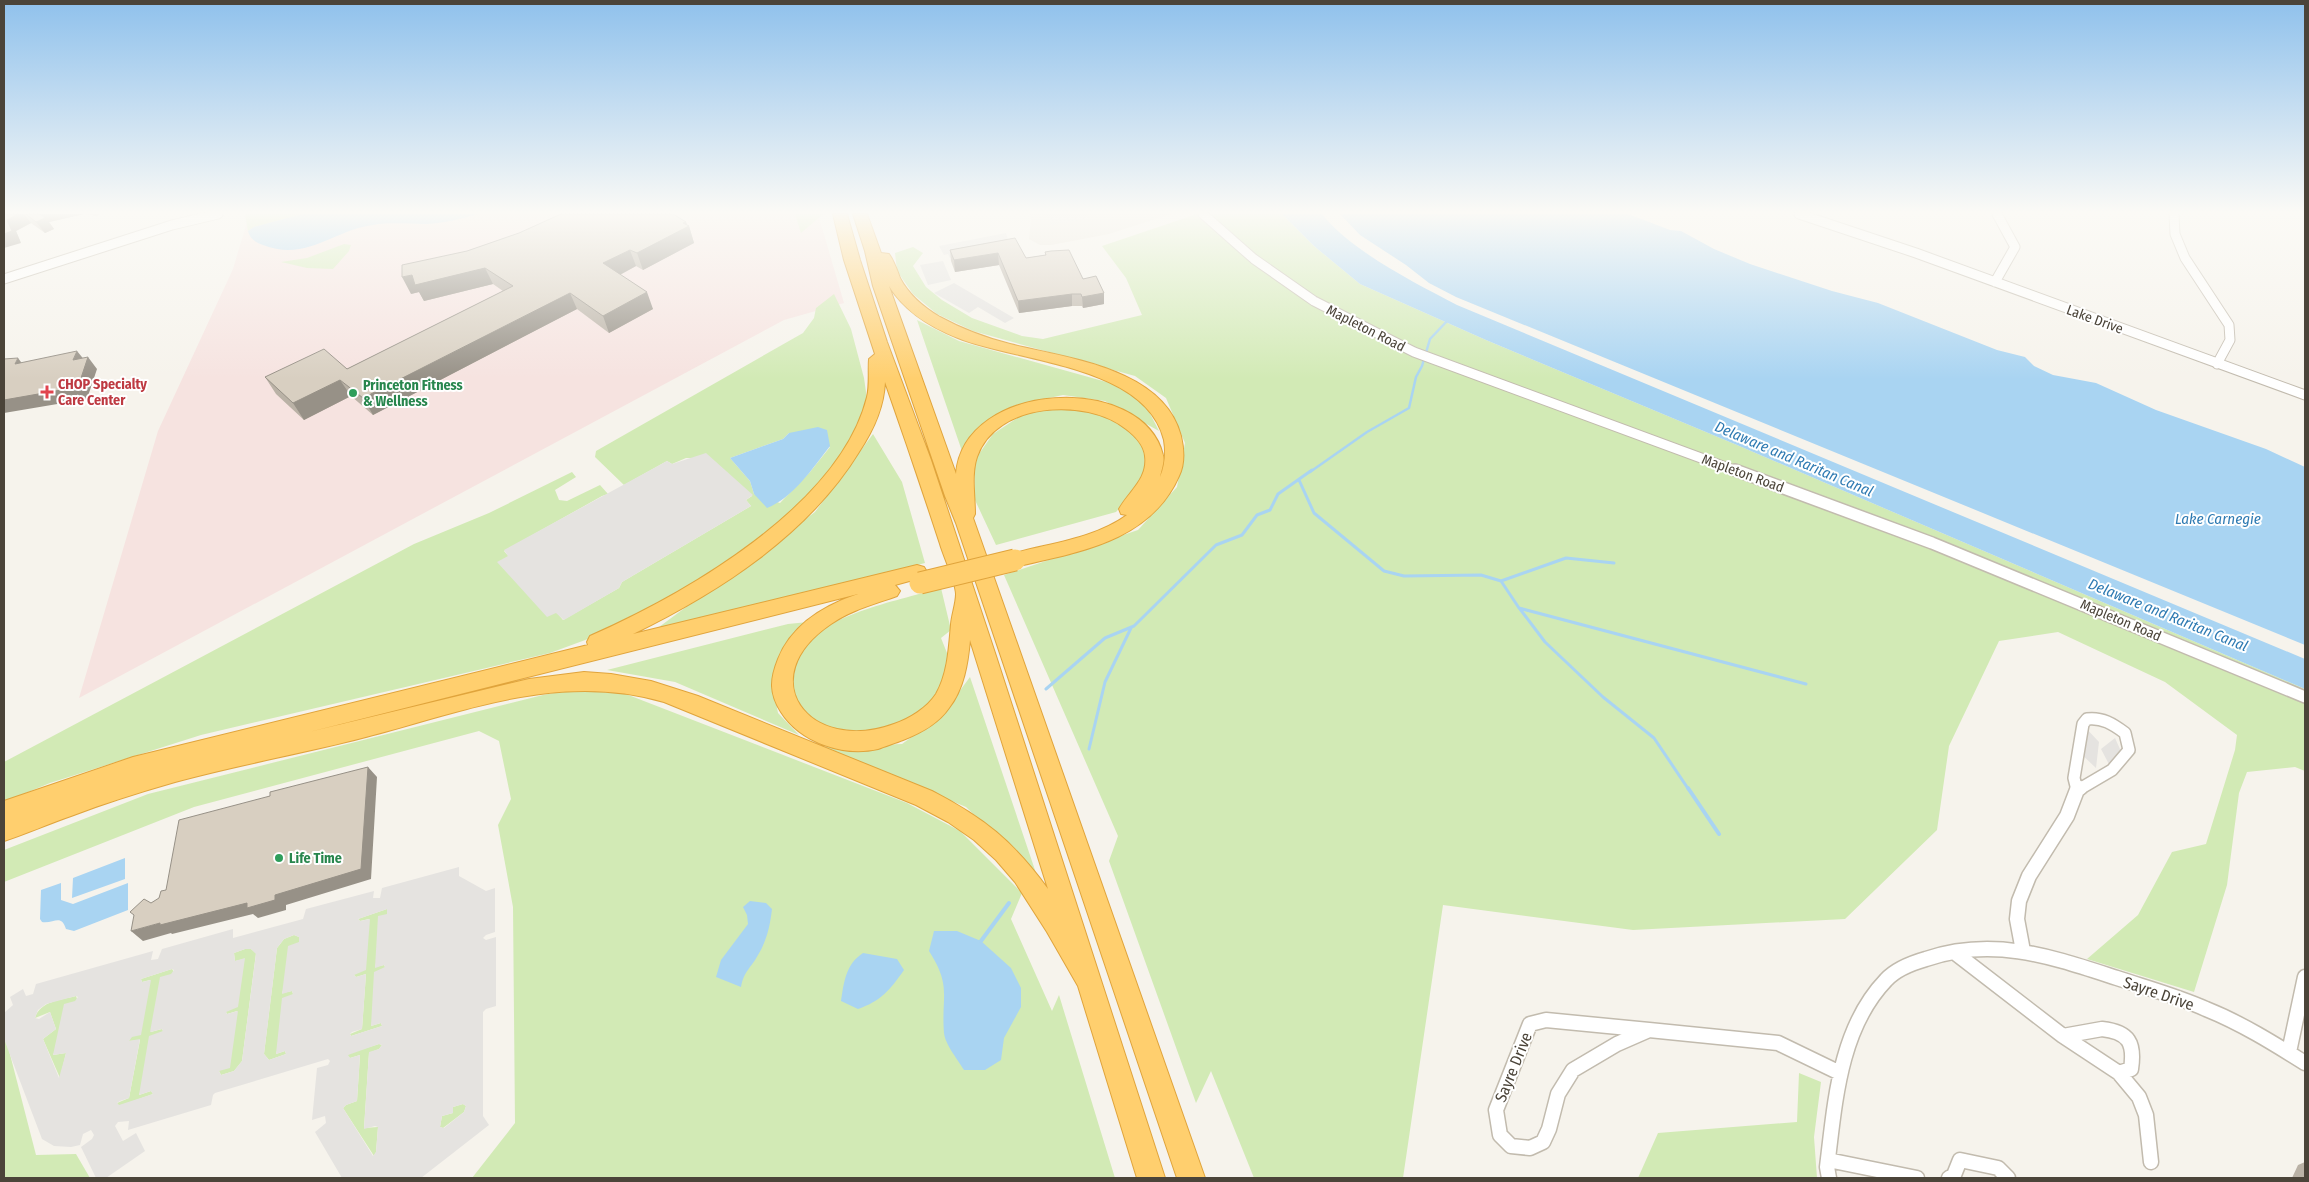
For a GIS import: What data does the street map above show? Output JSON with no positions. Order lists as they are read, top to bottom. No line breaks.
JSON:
{"streets":{"street":["Lake Drive","Mapleton Road","Sayre Drive"]},"water":["Delaware and Raritan Canal","Lake Carnegie"],"places":{"health":["CHOP Specialty Care Center"],"other":["Princeton Fitness & Wellness","Life Time"]}}
